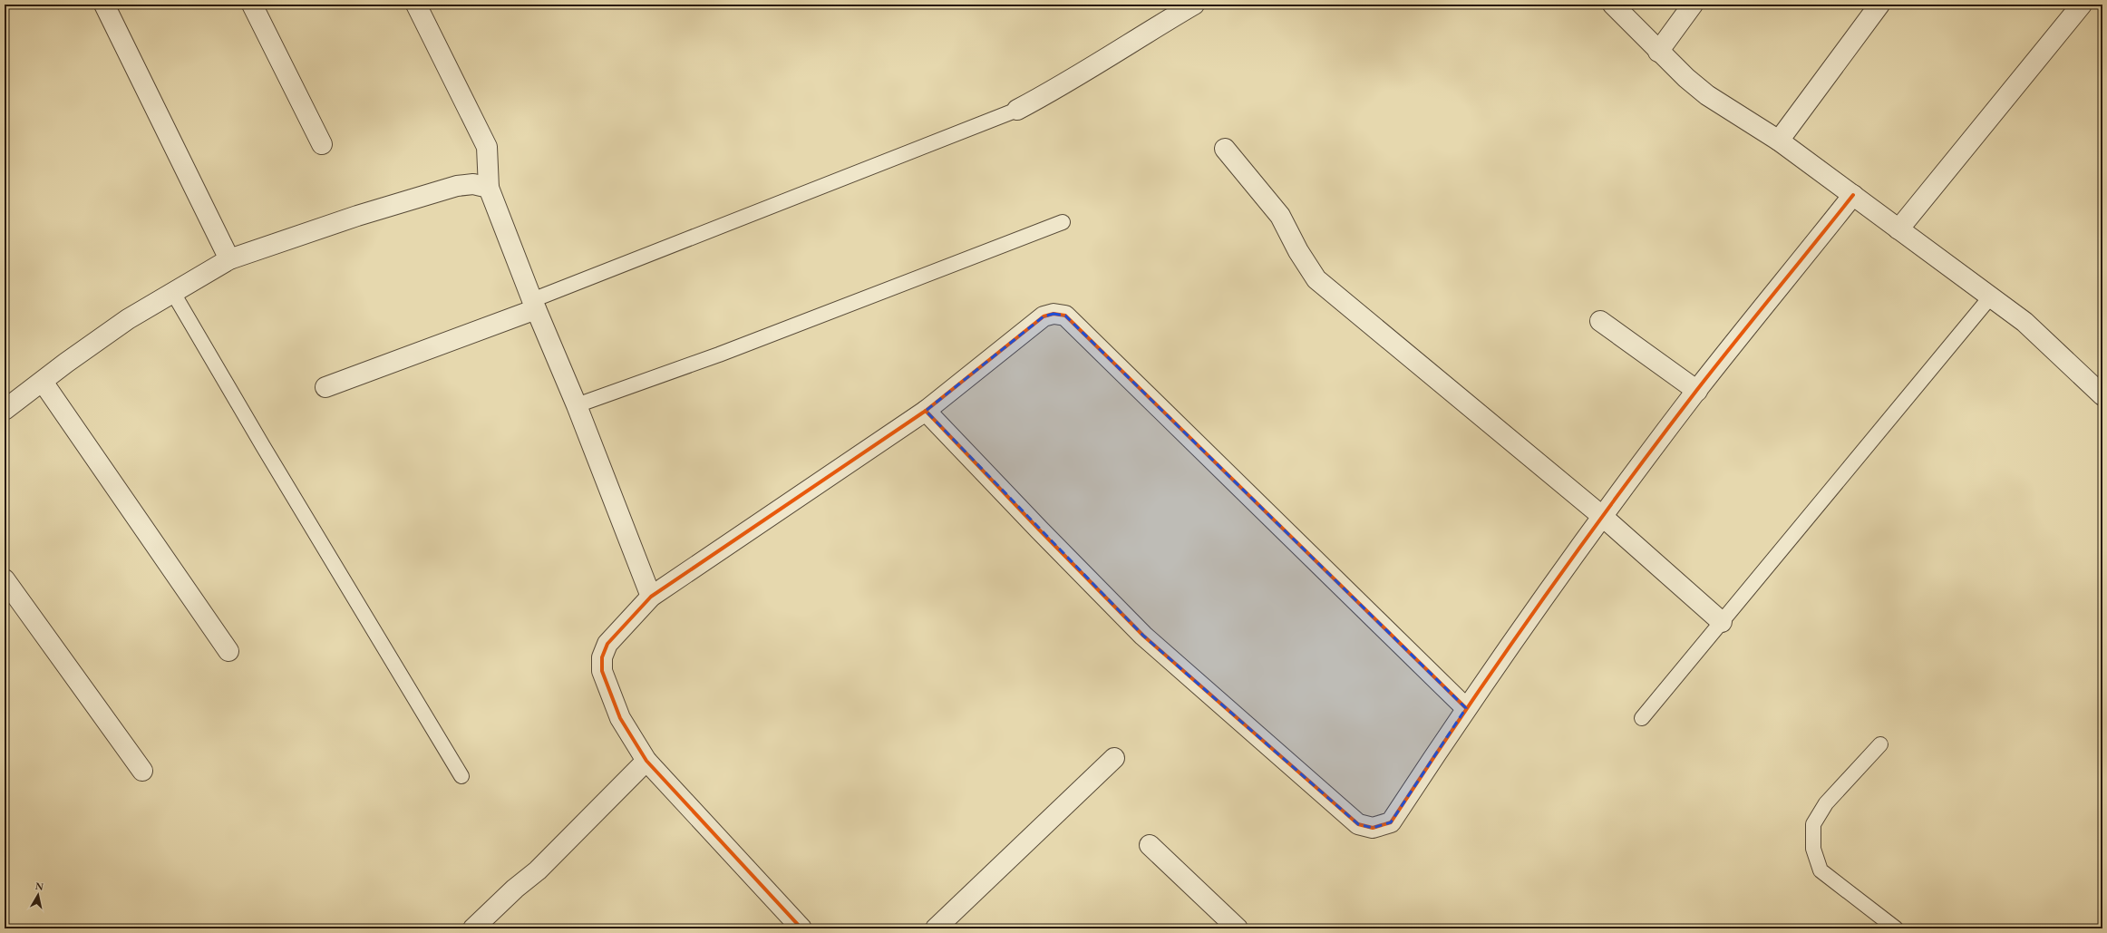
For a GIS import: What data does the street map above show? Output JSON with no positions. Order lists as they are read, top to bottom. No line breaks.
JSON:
{"north":"top"}
